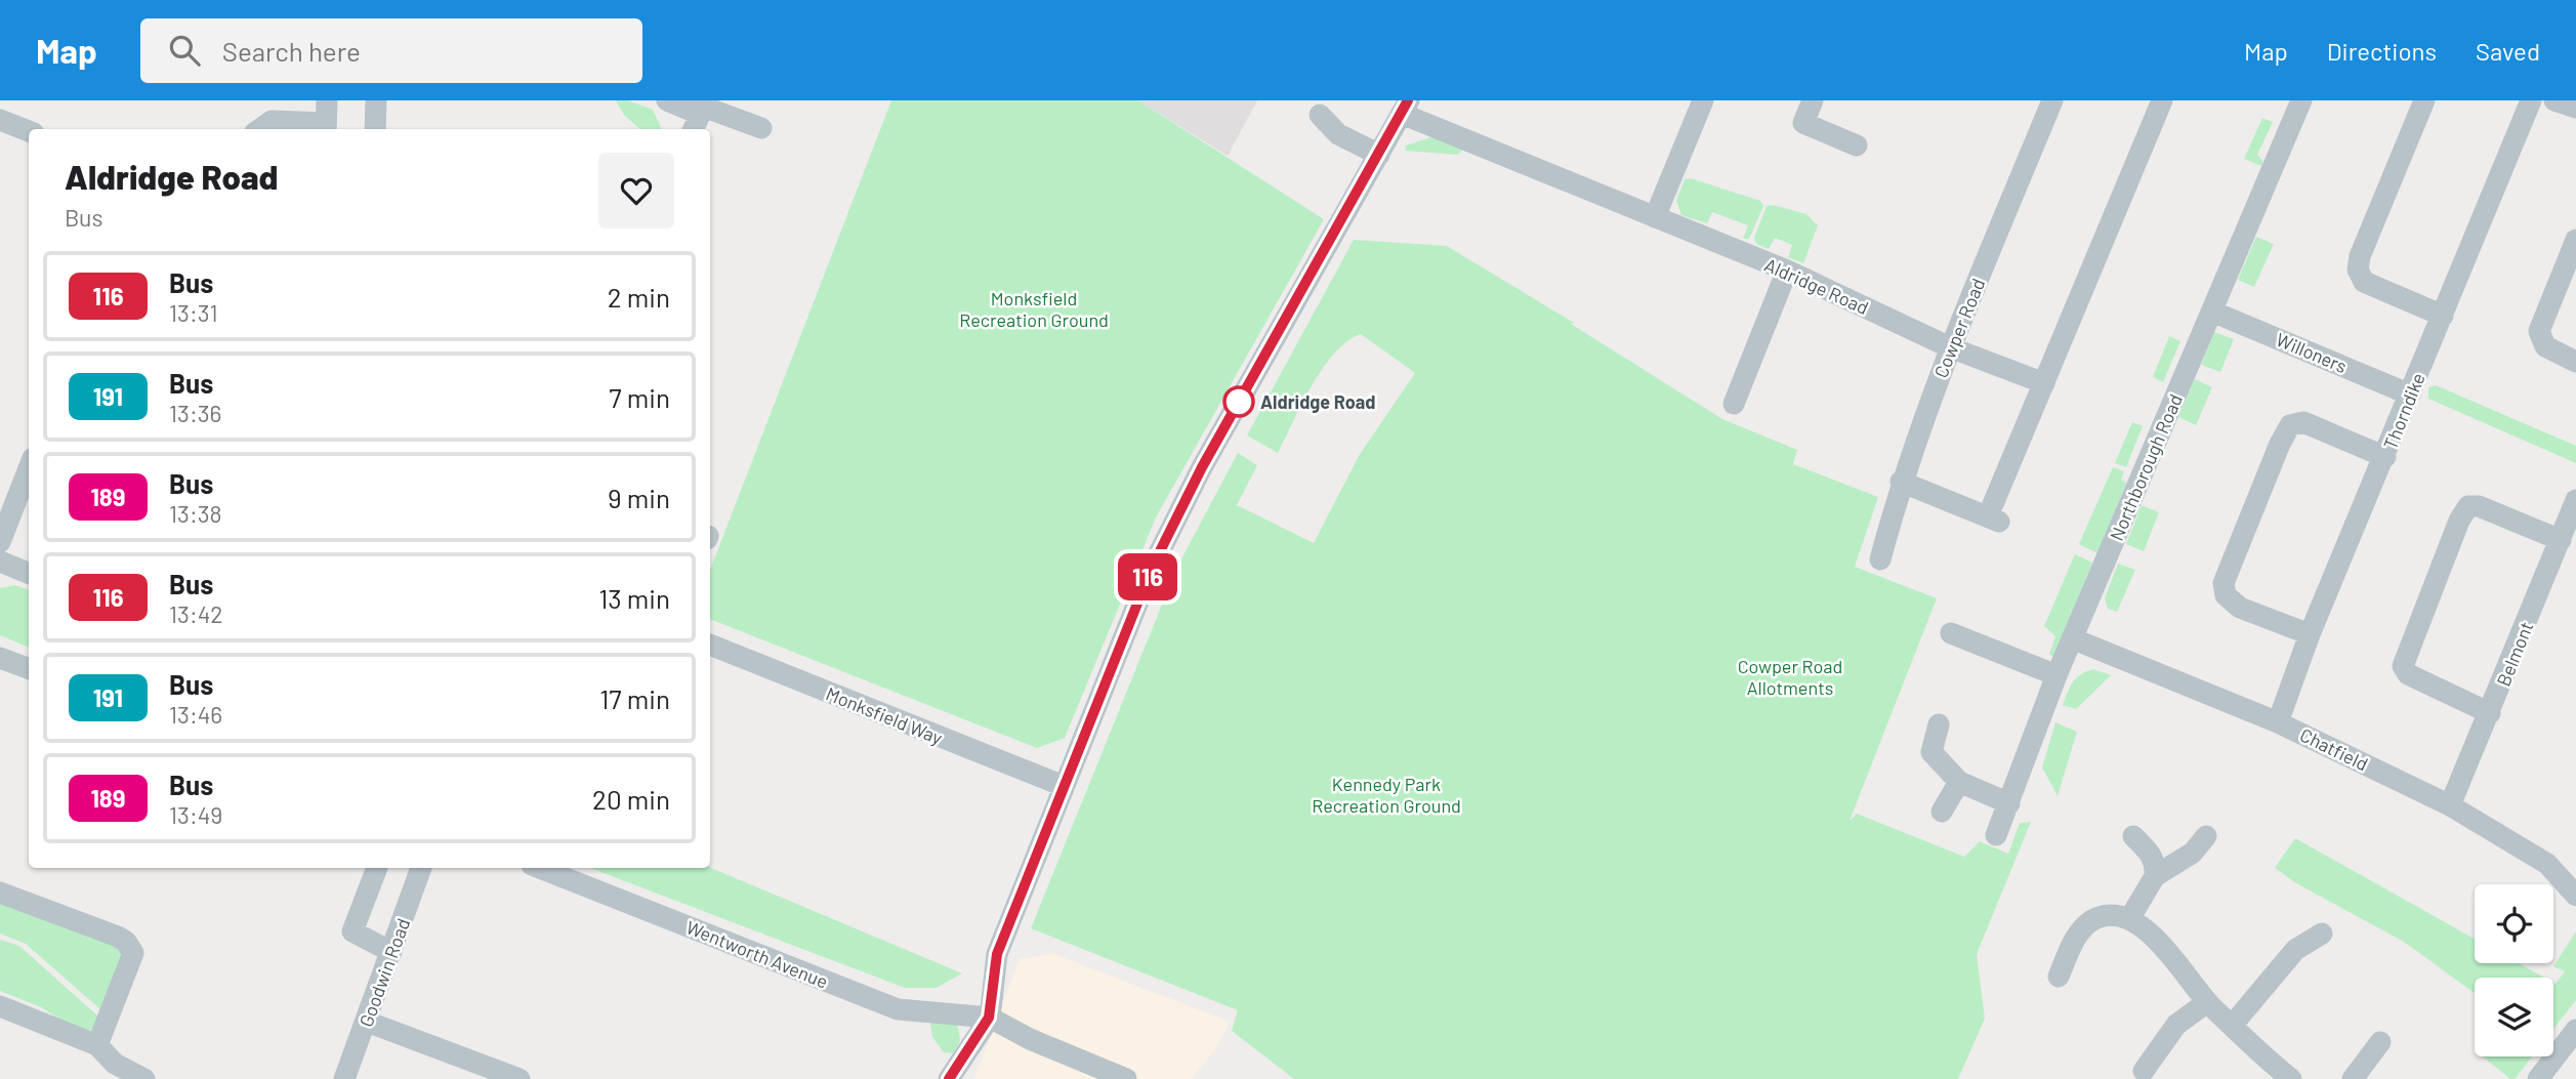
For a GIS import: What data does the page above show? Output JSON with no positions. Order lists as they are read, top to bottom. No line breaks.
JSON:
{"streets":{"street":["Aldridge Road","Cowper Road","Willoners","Thorndike","Northborough Road","Belmont","Monksfield Way","Chatfield","Wentworth Avenue","Goodwin Road"]},"crossings":[["Aldridge Road","Cowper Road"],["Willoners","Thorndike"],["Willoners","Northborough Road"],["Thorndike","Chatfield"],["Northborough Road","Chatfield"],["Belmont","Chatfield"]],"parks":["Monksfield Recreation Ground","Cowper Road Allotments","Kennedy Park Recreation Ground"],"places":["Aldridge Road"],"lines":["bus line 116"],"page":{"header":"Map","search":"Search here","nav":["Map","Directions","Saved"],"on_map":"116","heading":["Aldridge Road","Bus"],"list":[{"mark":"116","name":"Bus","note":"13:31","value":"2 min"},{"mark":"191","name":"Bus","note":"13:36","value":"7 min"},{"mark":"189","name":"Bus","note":"13:38","value":"9 min"},{"mark":"116","name":"Bus","note":"13:42","value":"13 min"},{"mark":"191","name":"Bus","note":"13:46","value":"17 min"},{"mark":"189","name":"Bus","note":"13:49","value":"20 min"}]}}
